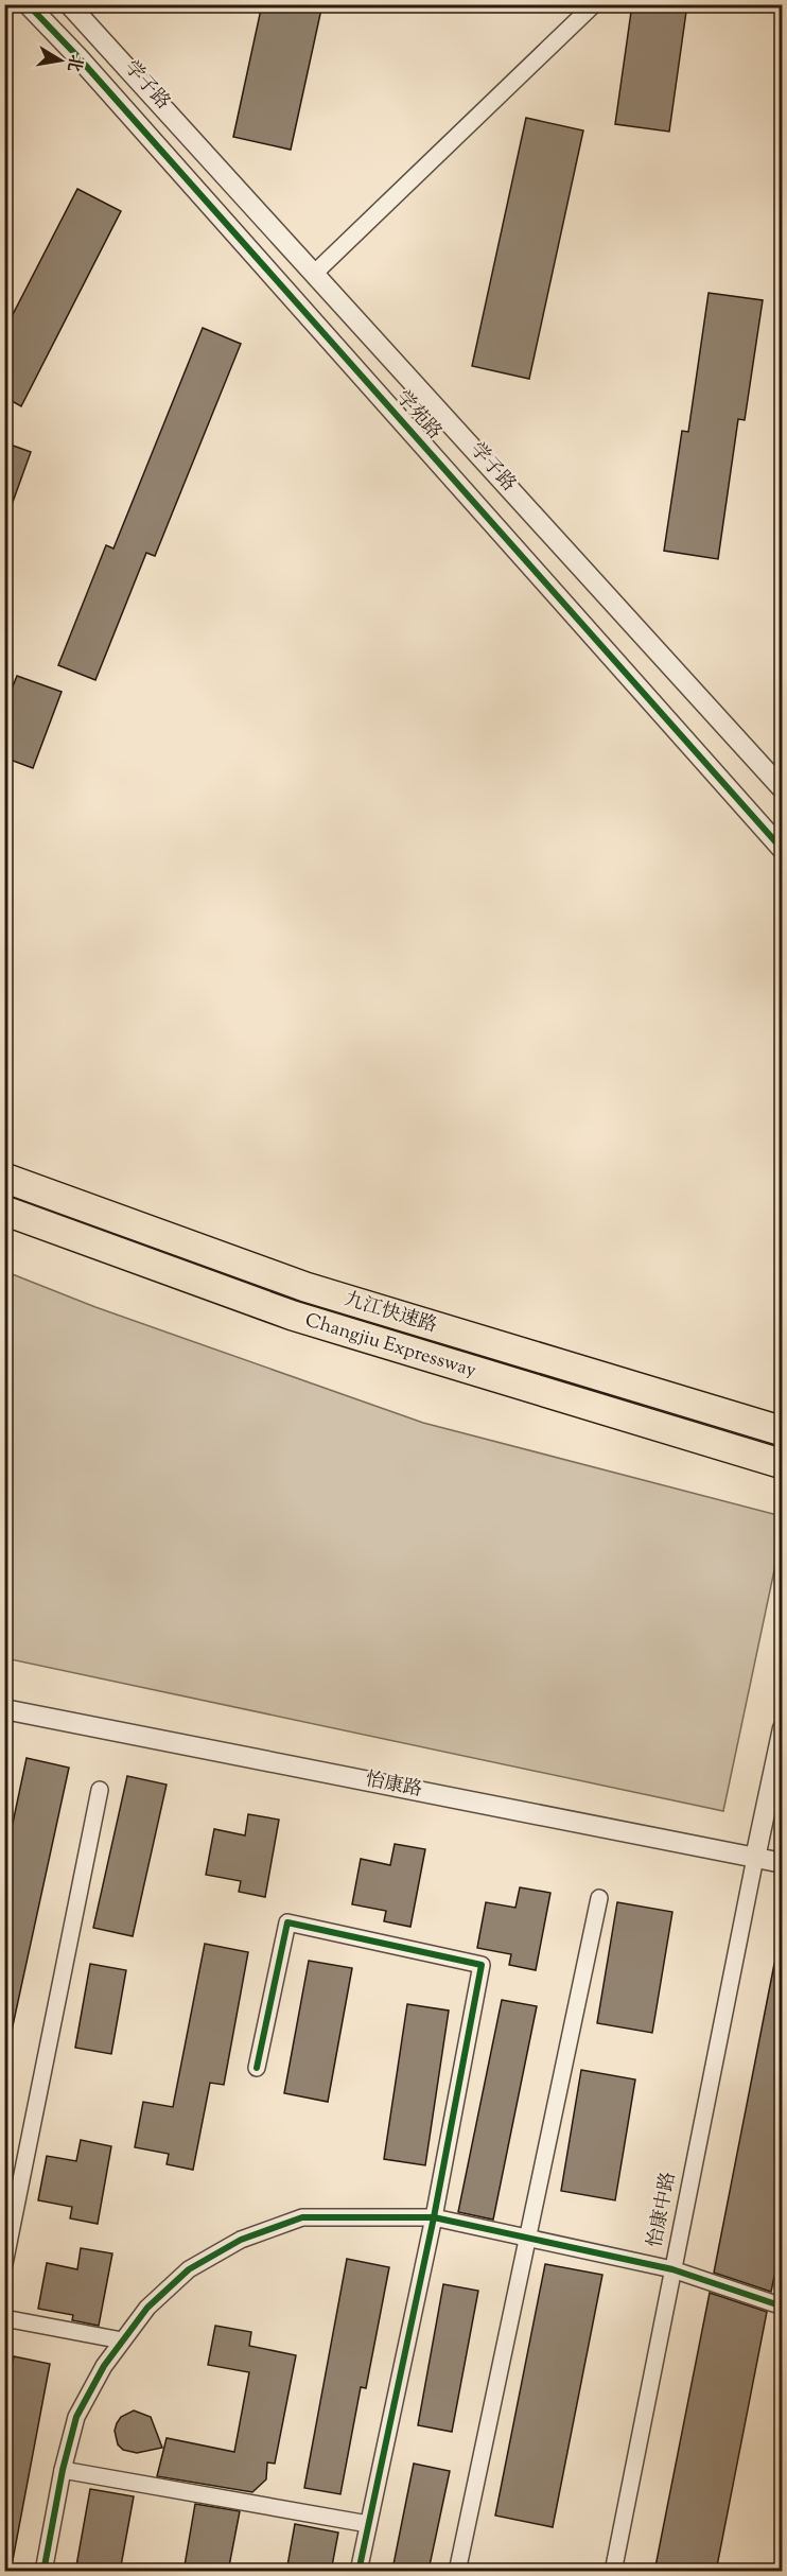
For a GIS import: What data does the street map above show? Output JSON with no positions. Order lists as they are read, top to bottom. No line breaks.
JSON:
{"streets":{"highway":["九江快速路","Changjiu Expressway"],"street":["学子路","学苑路","怡康路","怡康中路"]},"crossings":[["怡康路","怡康中路"]],"north":"right"}
